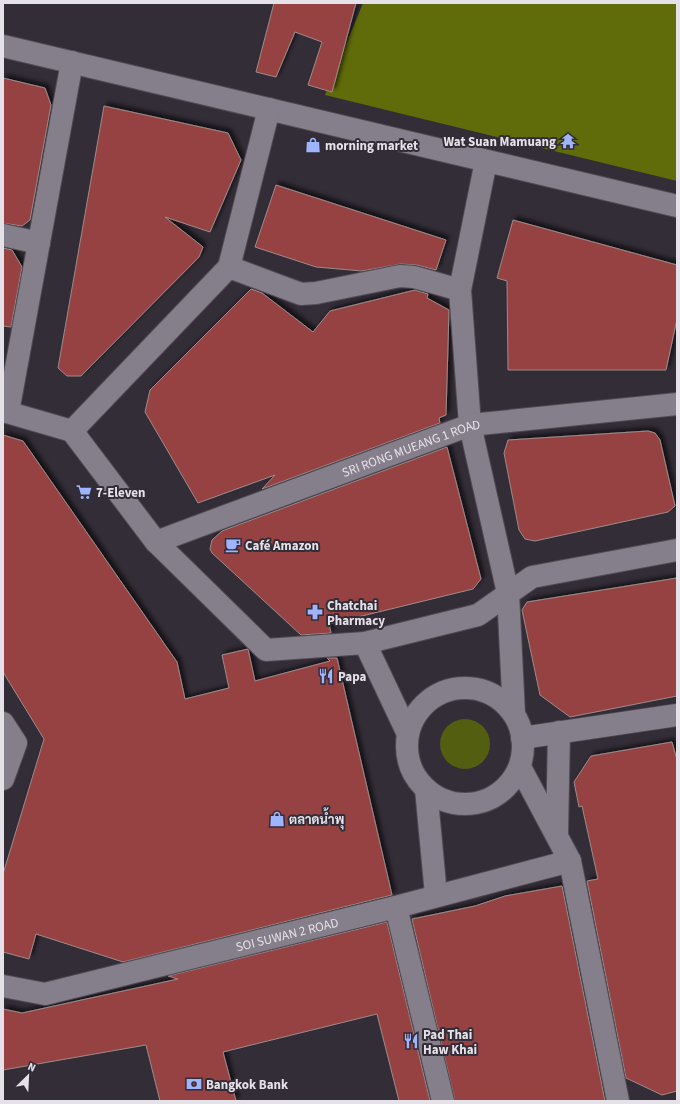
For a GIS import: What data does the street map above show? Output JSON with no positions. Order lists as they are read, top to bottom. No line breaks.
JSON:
{"streets":{"street":["SRI RONG MUEANG 1 ROAD","SOI SUWAN 2 ROAD"]},"places":{"temple":["Wat Suan Mamuang"],"shop":["morning market","ตลาดน้ำพุ"],"supermarket":["7-Eleven"],"cafe":["Café Amazon"],"pharmacy":["Chatchai Pharmacy"],"restaurant":["Papa","Pad Thai Haw Khai"],"bank":["Bangkok Bank"]},"north":"top right"}
